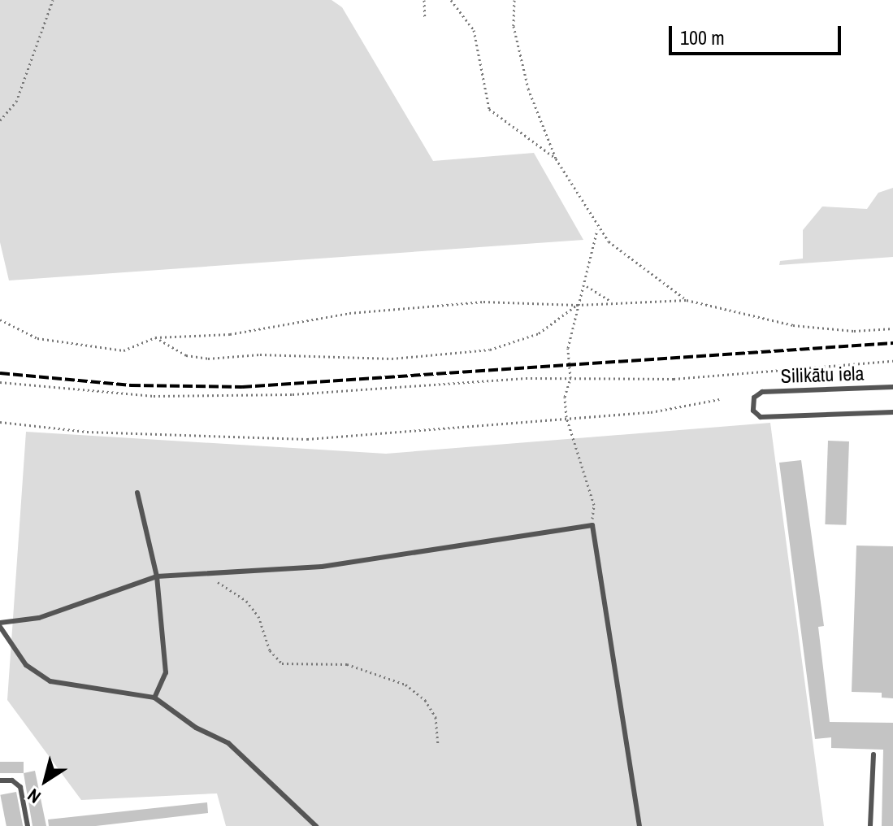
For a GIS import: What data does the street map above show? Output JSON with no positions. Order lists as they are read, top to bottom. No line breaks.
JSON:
{"streets":{"lane":["Silikātu iela"]},"scale_bar":"100 m","north":"bottom left"}
